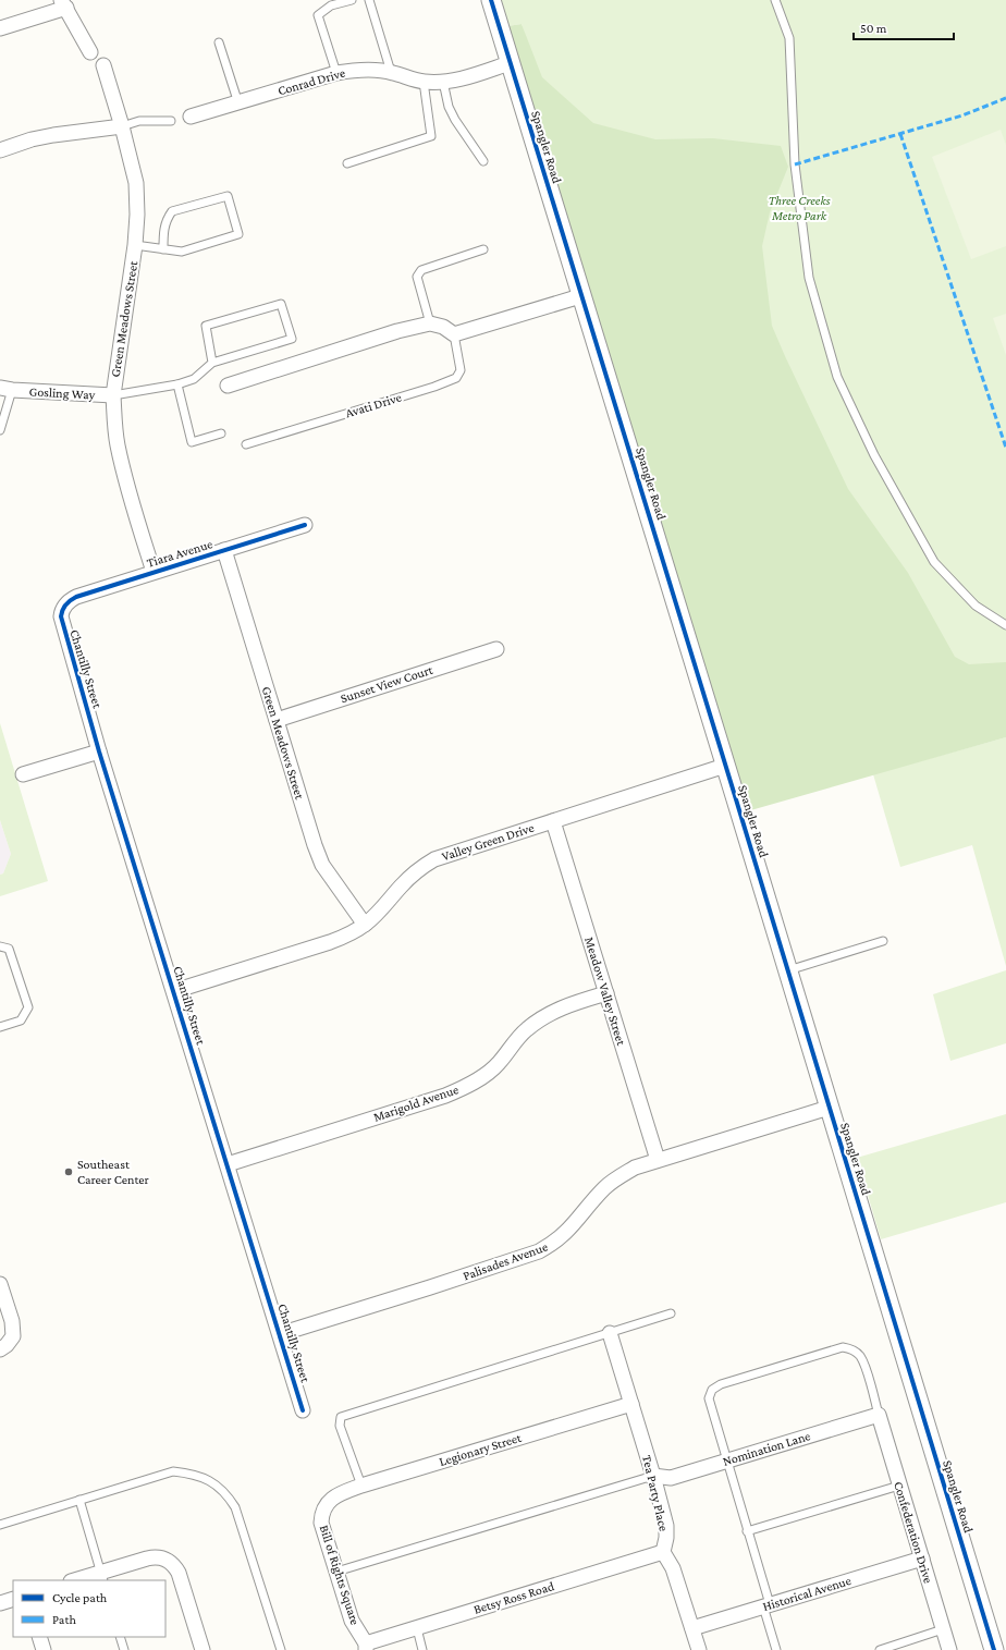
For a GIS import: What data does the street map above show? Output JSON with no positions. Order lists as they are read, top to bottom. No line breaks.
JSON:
{"streets":{"street":["Conrad Drive","Spangler Road","Green Meadows Street","Gosling Way","Tiara Avenue","Chantilly Street","Sunset View Court","Valley Green Drive","Meadow Valley Street","Marigold Avenue","Palisades Avenue","Nomination Lane","Legionary Street","Tea Party Place","Confederation Drive","Bill of Rights Square","Historical Avenue","Betsy Ross Road"],"lane":["Avati Drive"]},"crossings":[["Conrad Drive","Spangler Road"],["Spangler Road","Valley Green Drive"],["Spangler Road","Palisades Avenue"],["Green Meadows Street","Gosling Way"],["Green Meadows Street","Tiara Avenue"],["Green Meadows Street","Sunset View Court"],["Green Meadows Street","Valley Green Drive"],["Tiara Avenue","Chantilly Street"],["Chantilly Street","Valley Green Drive"],["Chantilly Street","Marigold Avenue"],["Chantilly Street","Palisades Avenue"],["Valley Green Drive","Meadow Valley Street"],["Meadow Valley Street","Marigold Avenue"],["Meadow Valley Street","Palisades Avenue"],["Nomination Lane","Tea Party Place"],["Nomination Lane","Confederation Drive"],["Legionary Street","Tea Party Place"],["Legionary Street","Bill of Rights Square"],["Tea Party Place","Betsy Ross Road"],["Confederation Drive","Historical Avenue"],["Bill of Rights Square","Betsy Ross Road"]],"parks":["Three Creeks Metro Park"],"places":["Southeast Career Center"],"legend":["Cycle path","Path"],"scale_bar":"50 m"}
